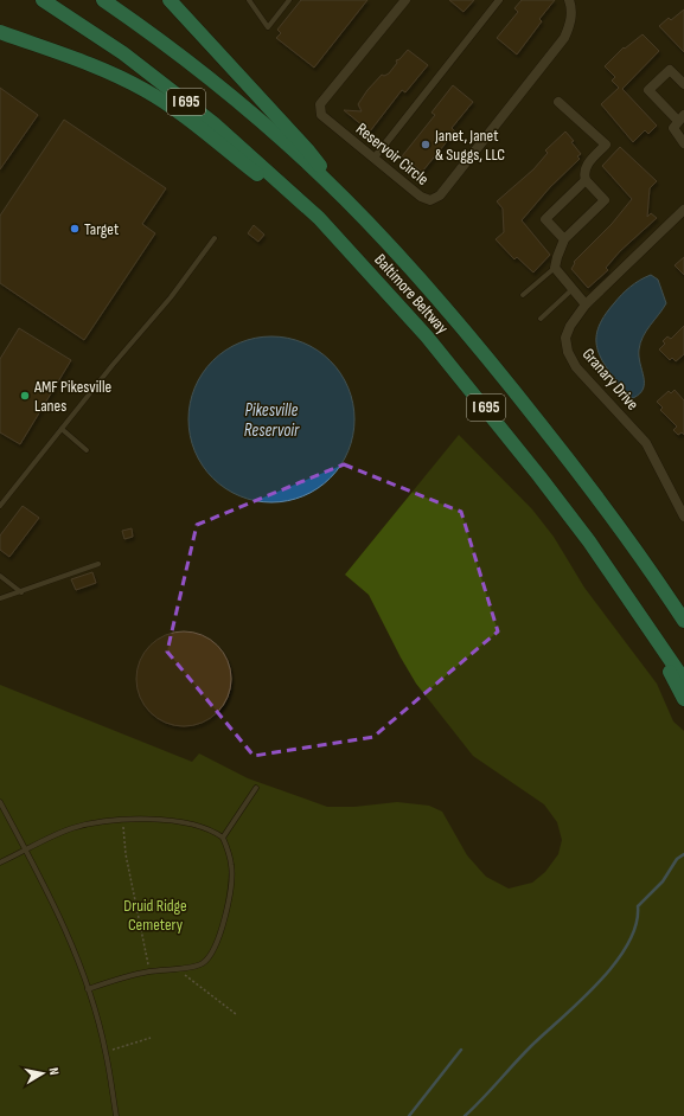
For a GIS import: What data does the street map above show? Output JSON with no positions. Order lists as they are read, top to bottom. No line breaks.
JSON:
{"streets":{"highway":["I 695","Baltimore Beltway"],"street":["Reservoir Circle","Granary Drive"]},"water":["Pikesville Reservoir"],"parks":["Druid Ridge Cemetery"],"places":["Janet, Janet & Suggs, LLC","Target","AMF Pikesville Lanes"],"north":"right"}
